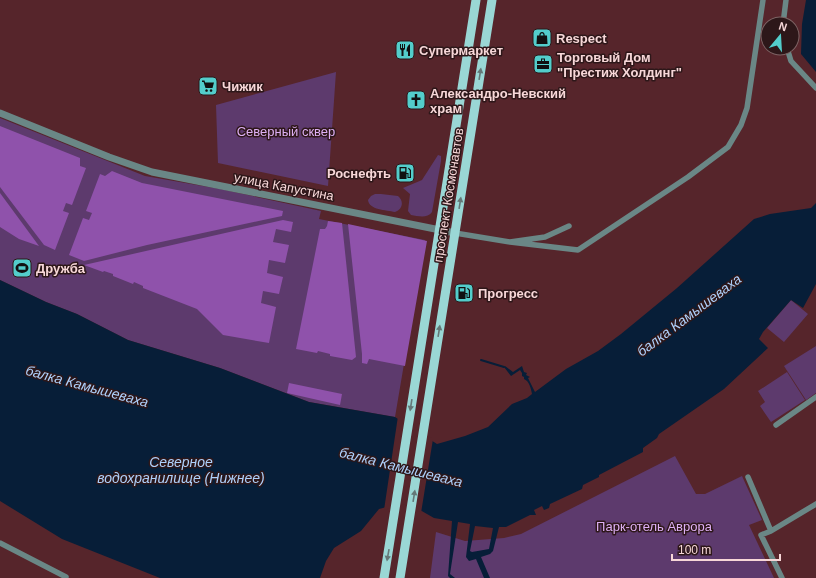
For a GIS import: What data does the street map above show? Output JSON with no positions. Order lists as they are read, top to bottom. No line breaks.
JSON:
{"streets":{"main road":["проспект Космонавтов"],"street":["улица Капустина"]},"crossings":[["улица Капустина","проспект Космонавтов"]],"water":["балка Камышеваха","Северное водохранилище (Нижнее)"],"parks":["Северный сквер","Парк-отель Аврора"],"places":{"shop":["Respect"],"restaurant":["Супермаркет"],"office":["Торговый Дом \"Престиж Холдинг\""],"supermarket":["Чижик"],"church":["Александро-Невский храм"],"fuel station":["Роснефть","Прогресс"],"sports":["Дружба"]},"scale_bar":"100 m","north":"top"}
